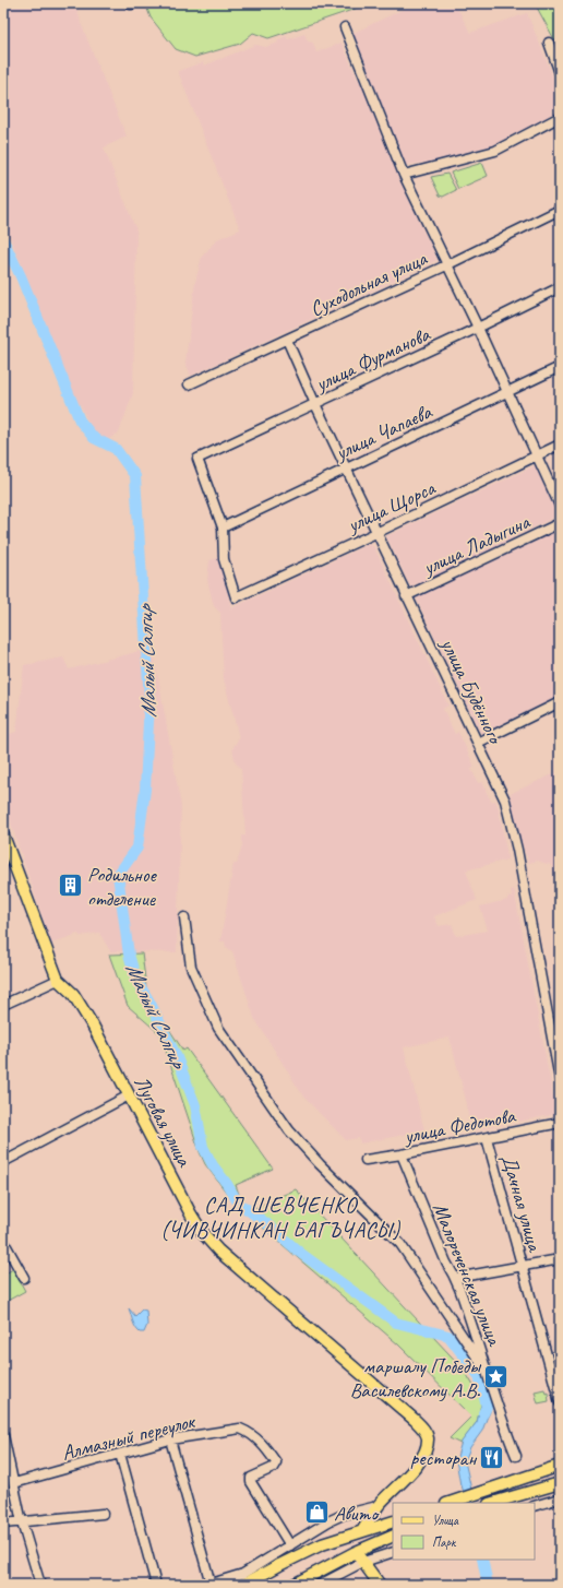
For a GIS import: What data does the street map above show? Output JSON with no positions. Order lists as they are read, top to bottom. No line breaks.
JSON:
{"streets":{"main road":["Луговая улица"],"street":["Суходольная улица","улица Фурманова","улица Чапаева","улица Щорса","улица Ладыгина","улица Будённого","улица Федотова","Дачная улица","Малореченская улица","Алмазный переулок"]},"crossings":[["Суходольная улица","улица Будённого"],["улица Фурманова","улица Чапаева"],["улица Фурманова","улица Щорса"],["улица Фурманова","улица Будённого"],["улица Чапаева","улица Щорса"],["улица Чапаева","улица Будённого"],["улица Щорса","улица Будённого"],["улица Ладыгина","улица Будённого"],["улица Федотова","Дачная улица"],["улица Федотова","Малореченская улица"]],"districts":["САД ШЕВЧЕНКО (ЧИВЧИНКАН БАГЪЧАСЫ)"],"water":["Малый Салгир"],"places":{"building":["Родильное отделение"],"place":["маршалу Победы Василевскому А.В."],"restaurant":["ресторан"],"shop":["Авито"]},"legend":["Улица","Парк"]}
